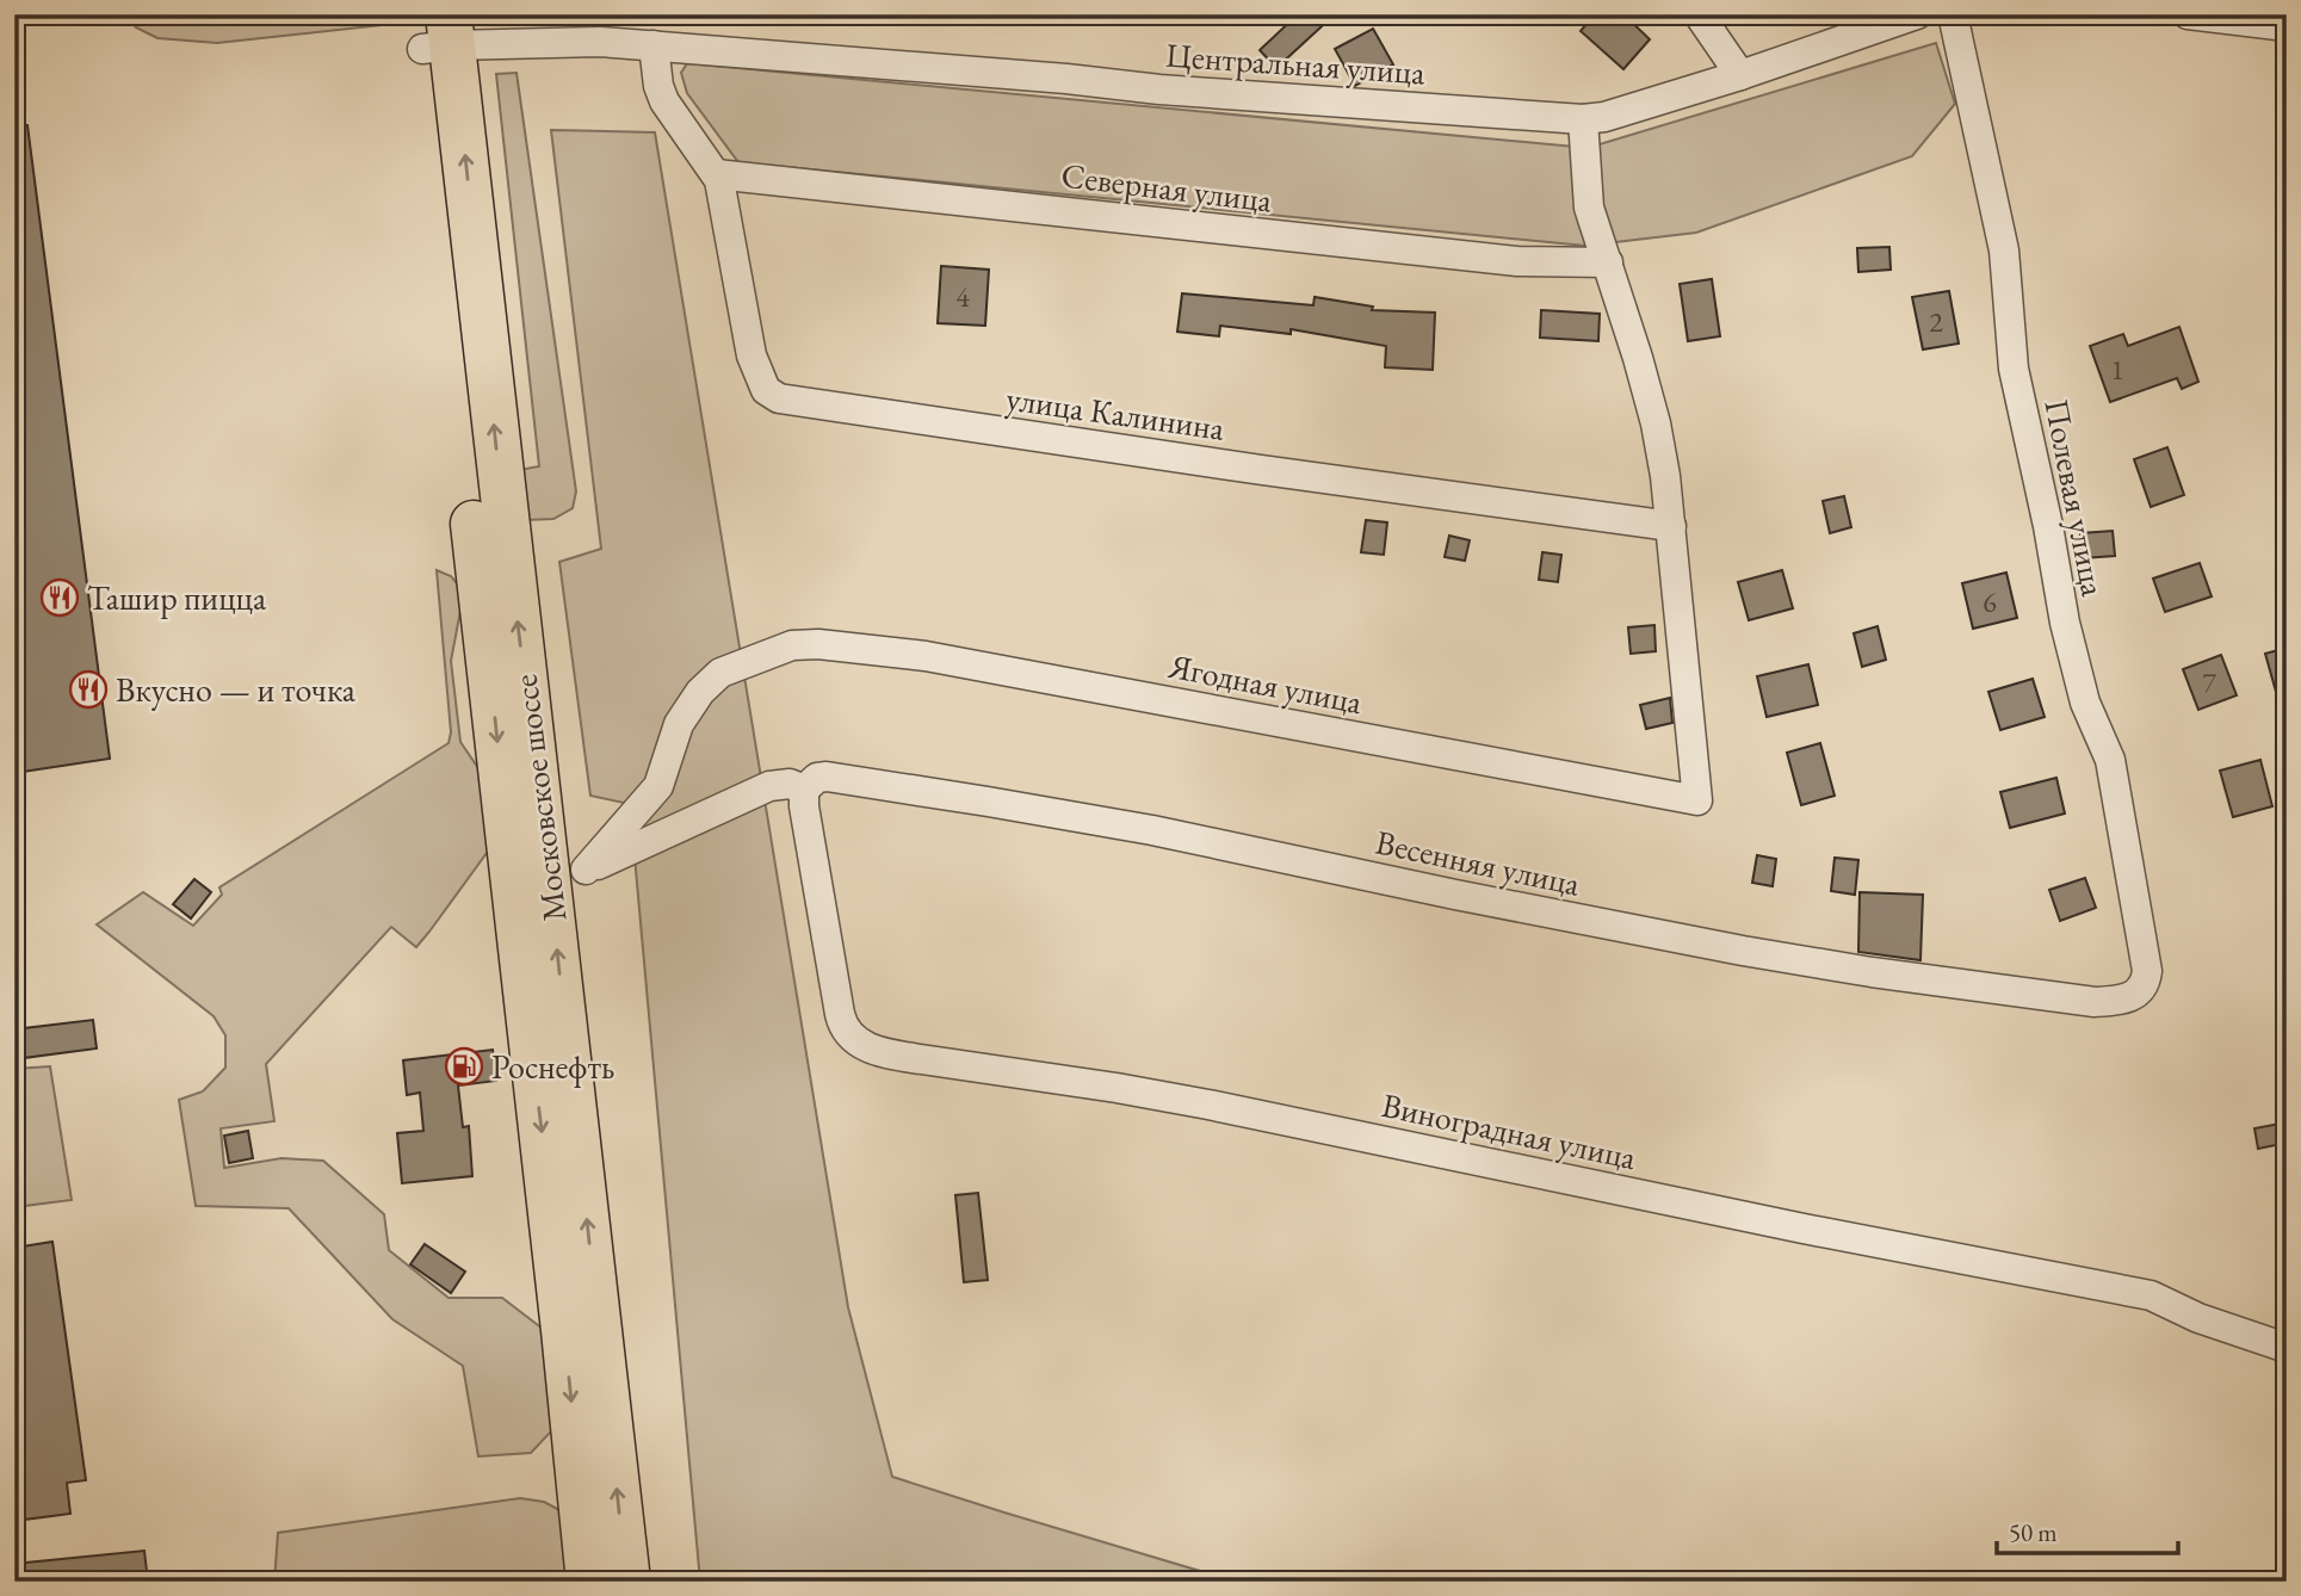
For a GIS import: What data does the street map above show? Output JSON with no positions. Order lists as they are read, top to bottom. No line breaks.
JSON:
{"streets":{"main road":["Московское шоссе"],"street":["Центральная улица","Северная улица","улица Калинина","Полевая улица","Ягодная улица","Весенняя улица","Виноградная улица"]},"crossings":[["Центральная улица","Московское шоссе"],["Северная улица","улица Калинина"],["улица Калинина","Ягодная улица"],["Полевая улица","Весенняя улица"],["Ягодная улица","Московское шоссе"],["Ягодная улица","Весенняя улица"],["Московское шоссе","Весенняя улица"],["Весенняя улица","Виноградная улица"]],"places":{"restaurant":["Ташир пицца","Вкусно — и точка"],"fuel station":["Роснефть"]},"house_numbers":["4","2","1","6","7"],"scale_bar":"50 m"}
